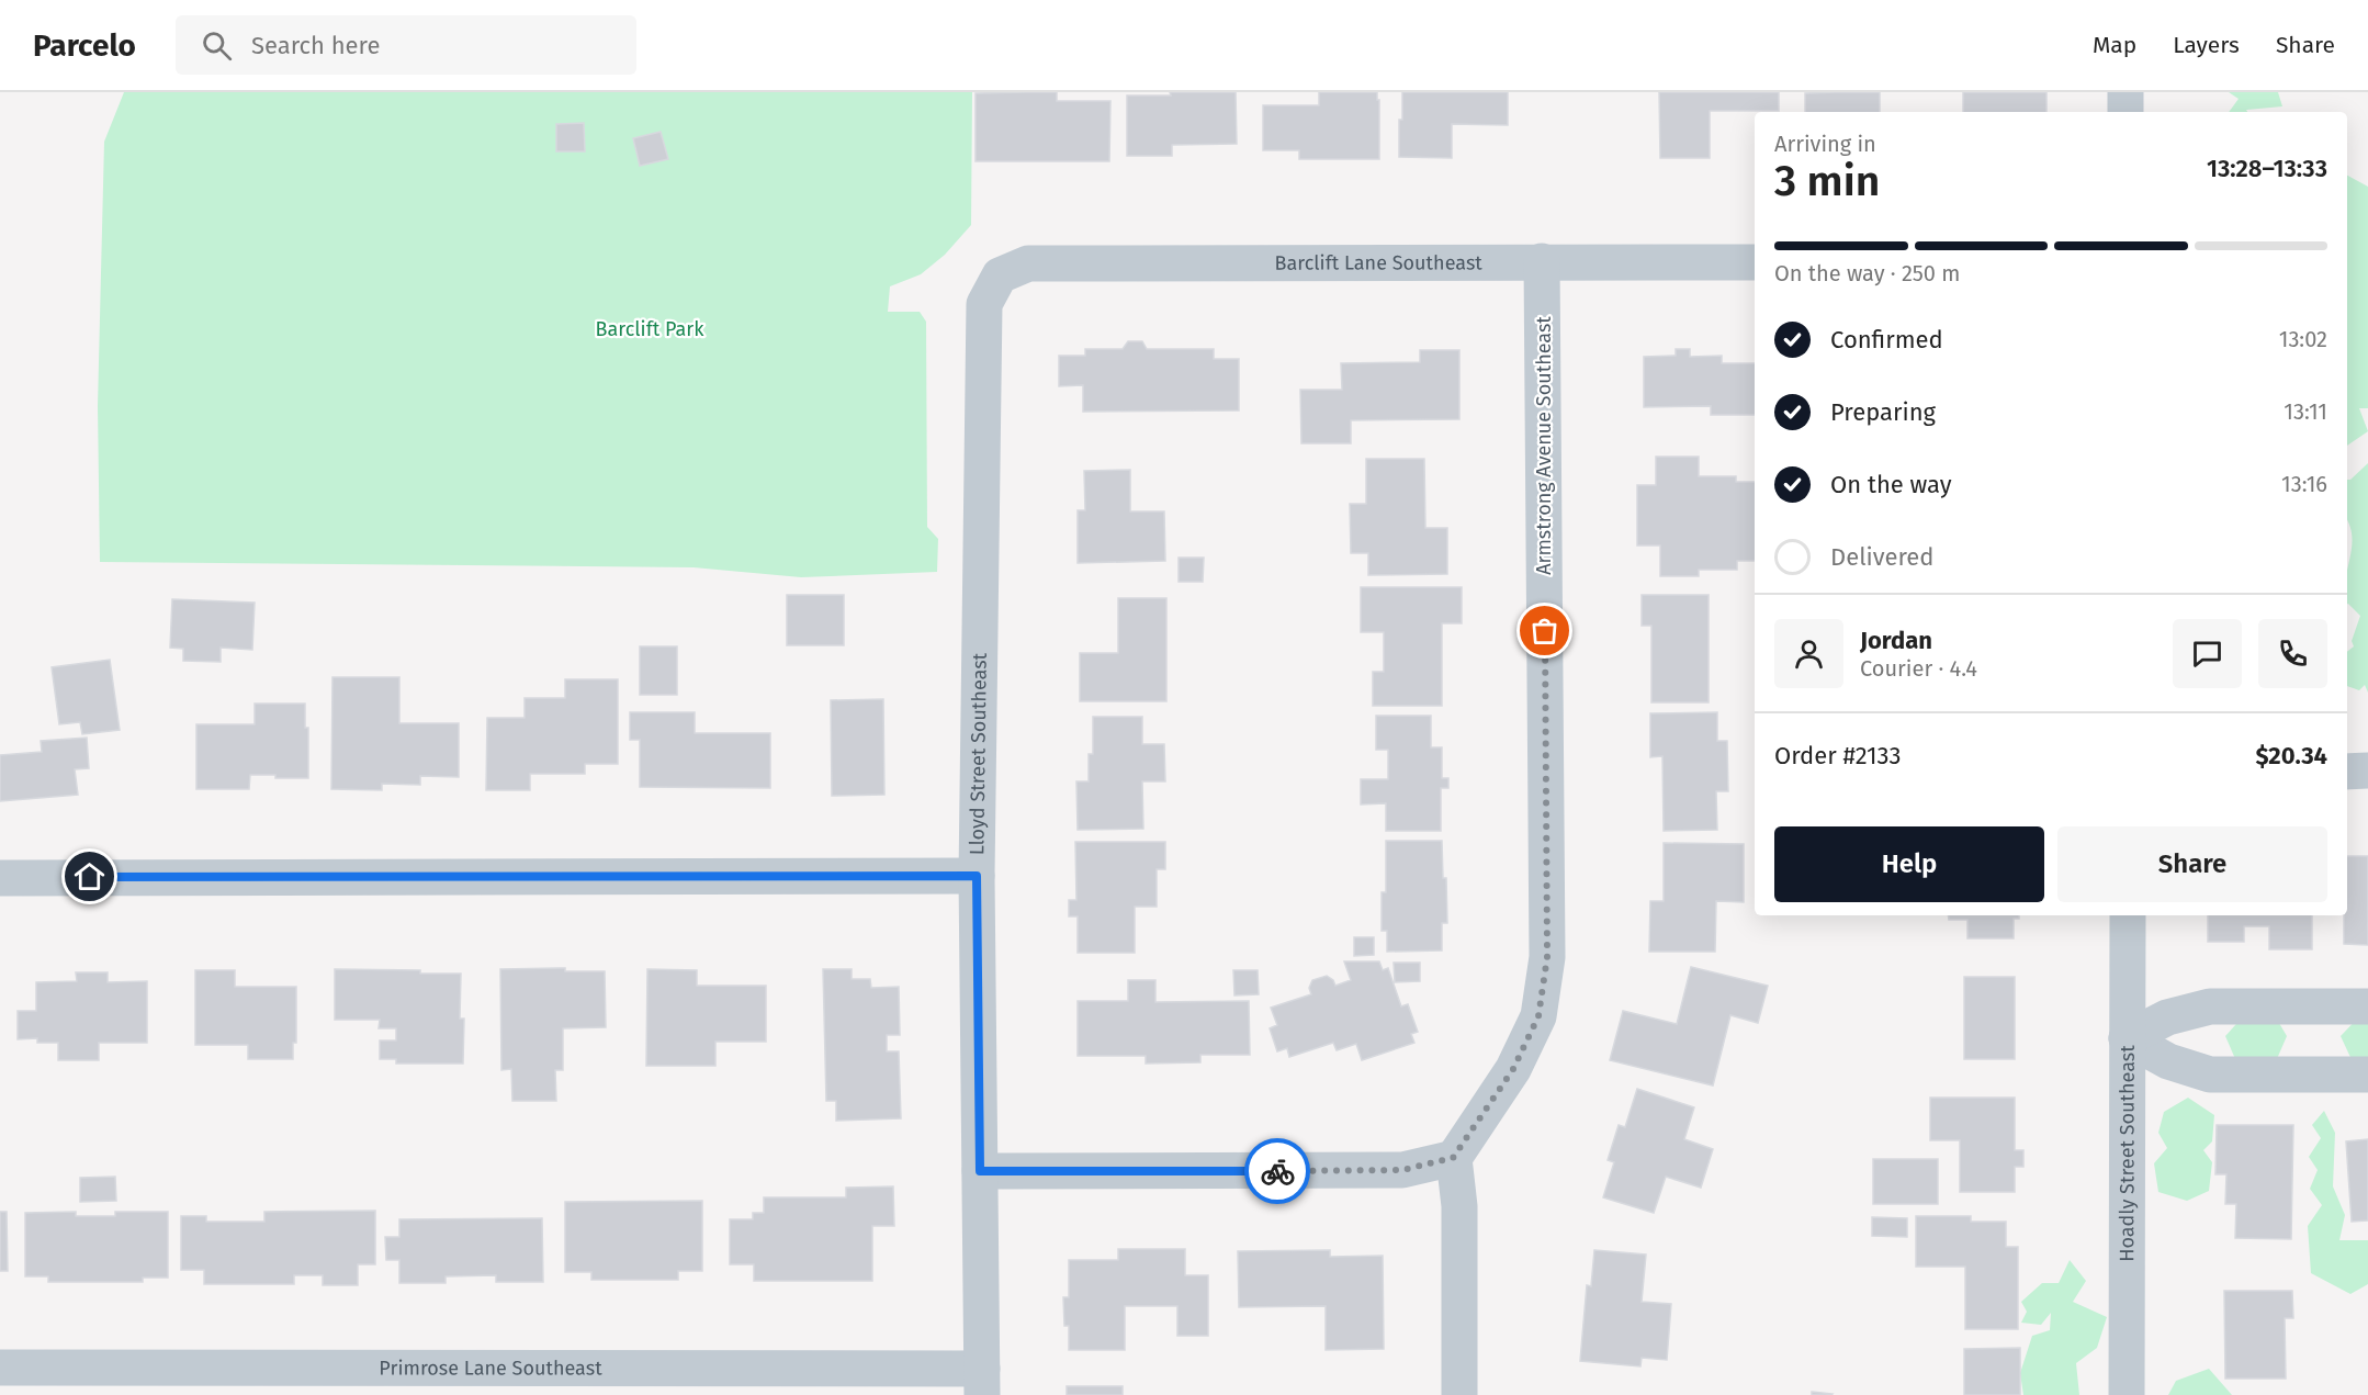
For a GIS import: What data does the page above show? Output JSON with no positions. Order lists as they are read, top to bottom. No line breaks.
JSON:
{"streets":{"street":["Barclift Lane Southeast","Armstrong Avenue Southeast","Lloyd Street Southeast","Hoadly Street Southeast","Primrose Lane Southeast"]},"crossings":[["Barclift Lane Southeast","Armstrong Avenue Southeast"],["Barclift Lane Southeast","Lloyd Street Southeast"],["Lloyd Street Southeast","Primrose Lane Southeast"]],"parks":["Barclift Park"],"page":{"header":"Parcelo","search":"Search here","nav":["Map","Layers","Share"],"heading":["3 min","Arriving in","13:28–13:33"],"panel":["Jordan","Courier · 4.4","Order #2133","$20.34"],"bar":"On the way · 250 m","list":[["Confirmed","13:02"],["Preparing","13:11"],["On the way","13:16"],"Delivered"],"buttons":["Help","Share"]}}
